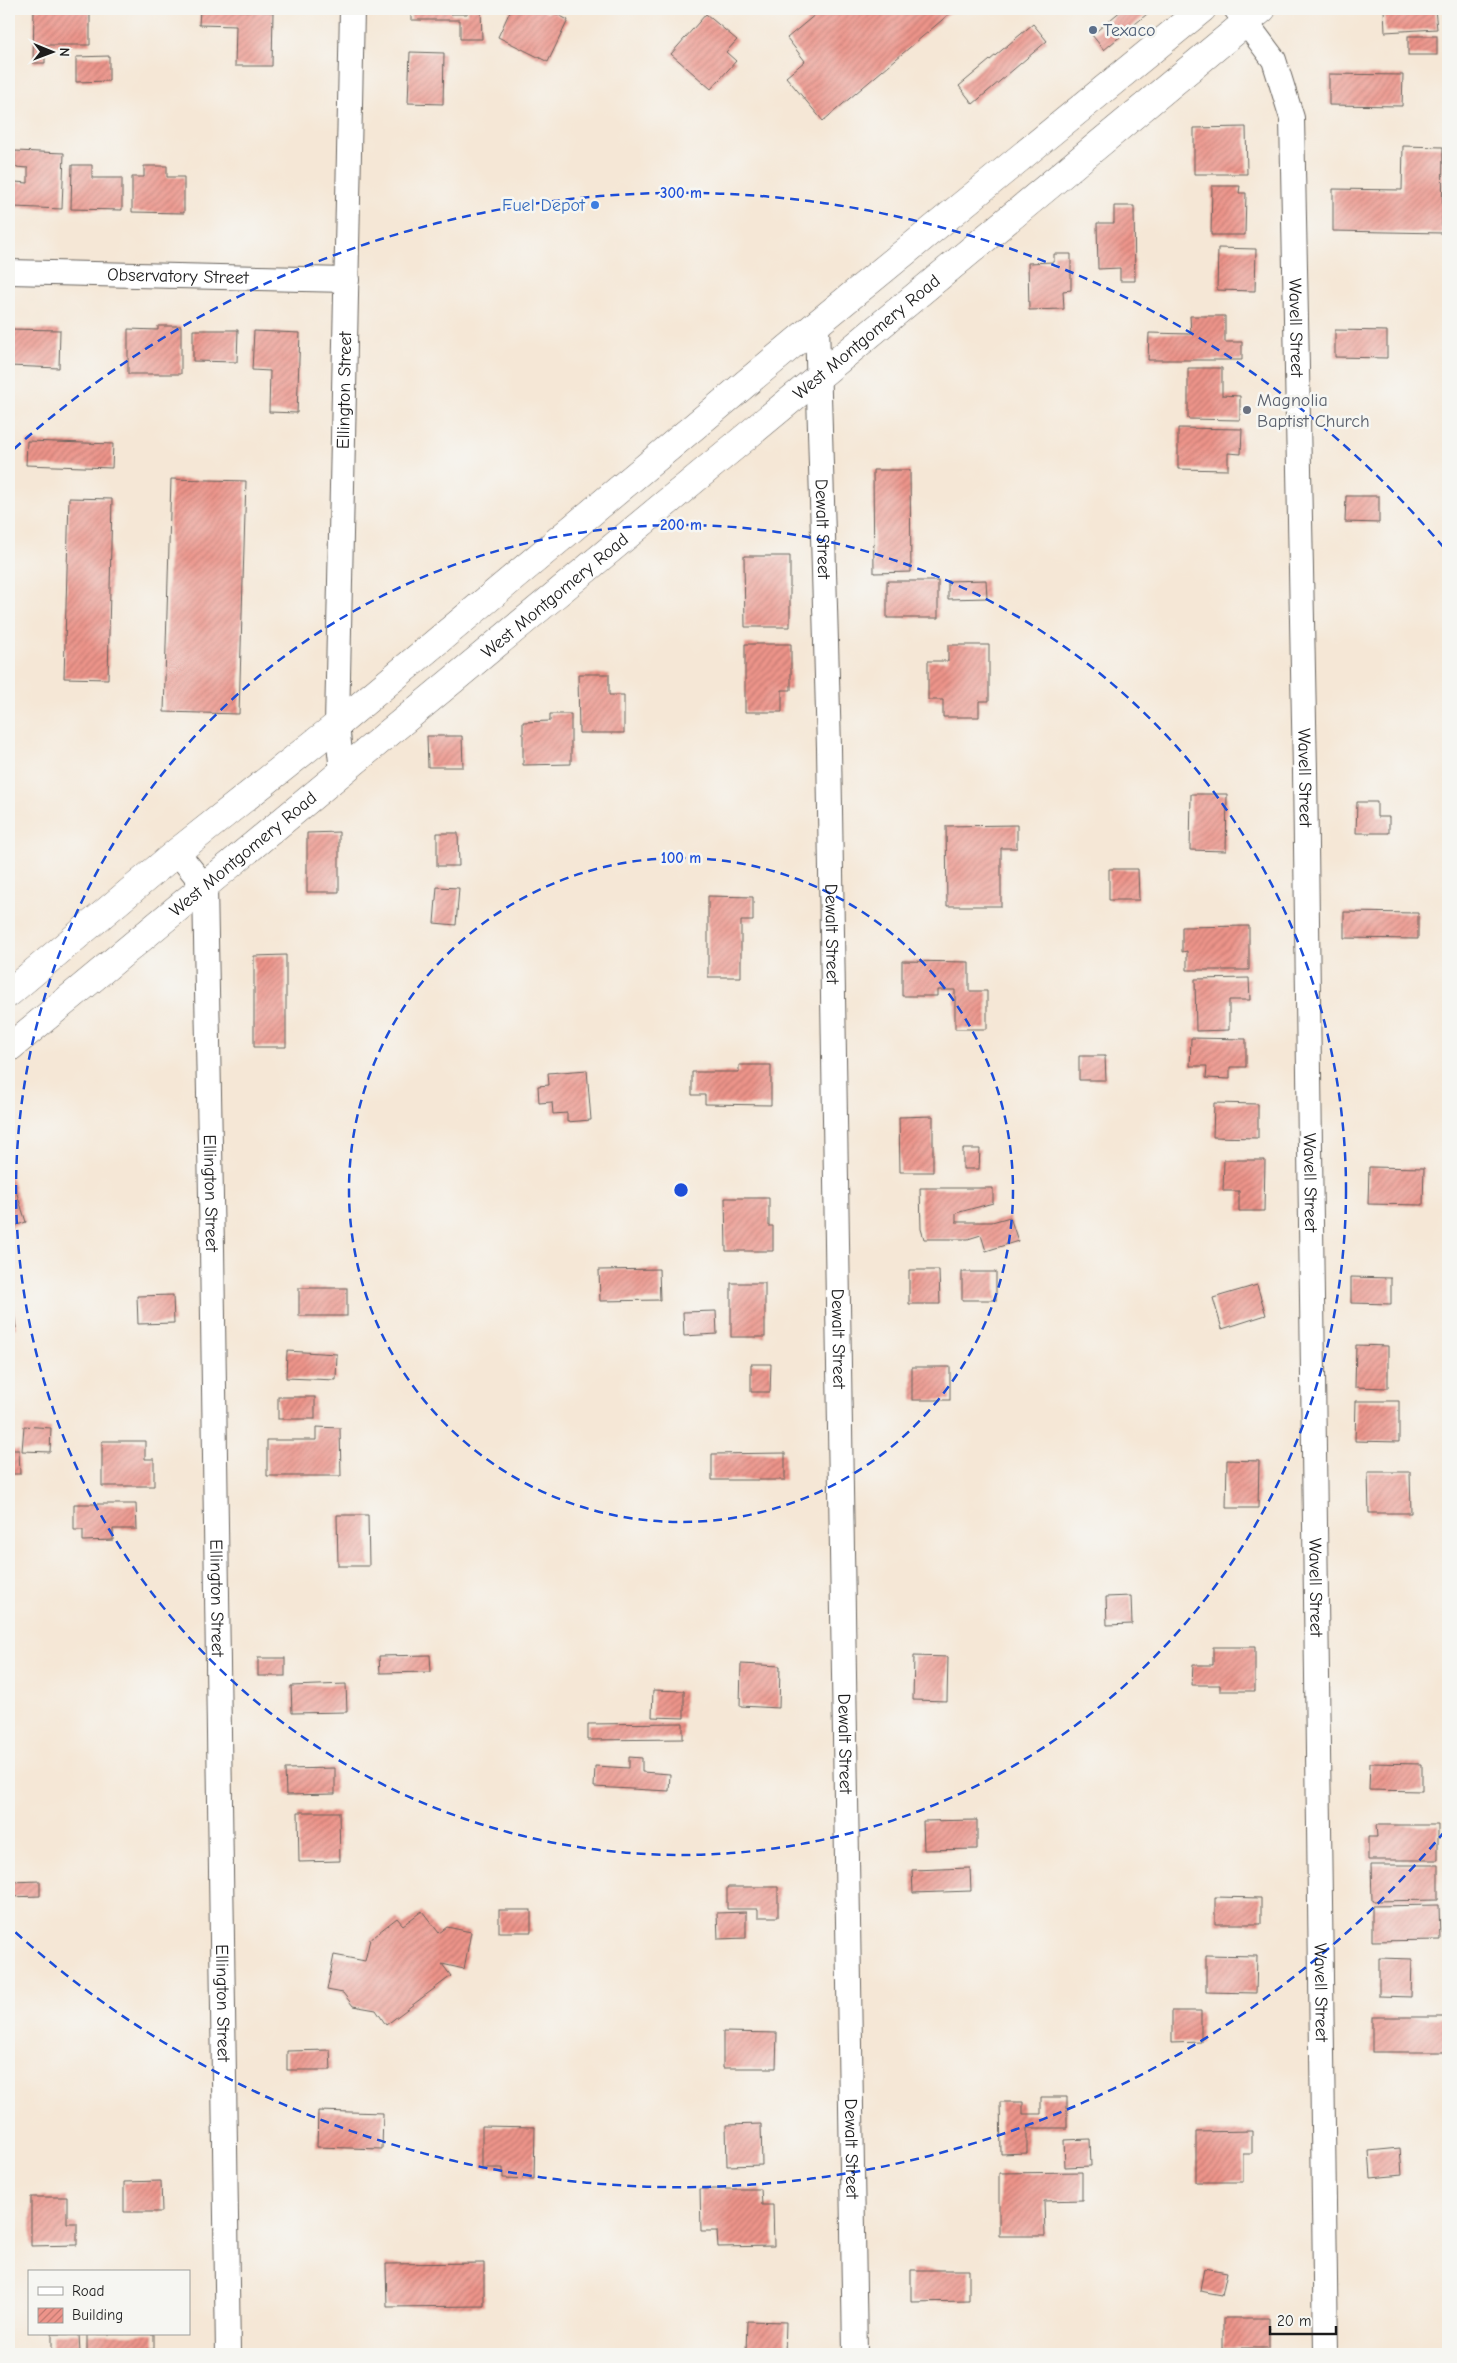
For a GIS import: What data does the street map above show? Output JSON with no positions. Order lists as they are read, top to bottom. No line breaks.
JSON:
{"streets":{"main road":["West Montgomery Road"],"street":["Observatory Street","Wavell Street","Ellington Street","Dewalt Street"]},"crossings":[["Observatory Street","Ellington Street"],["Wavell Street","West Montgomery Road"],["West Montgomery Road","Ellington Street"],["West Montgomery Road","Dewalt Street"]],"places":["Texaco","Fuel Depot","Magnolia Baptist Church"],"legend":["Road","Building"],"scale_bar":"20 m","north":"right","rings":["300 m","200 m","100 m"]}
